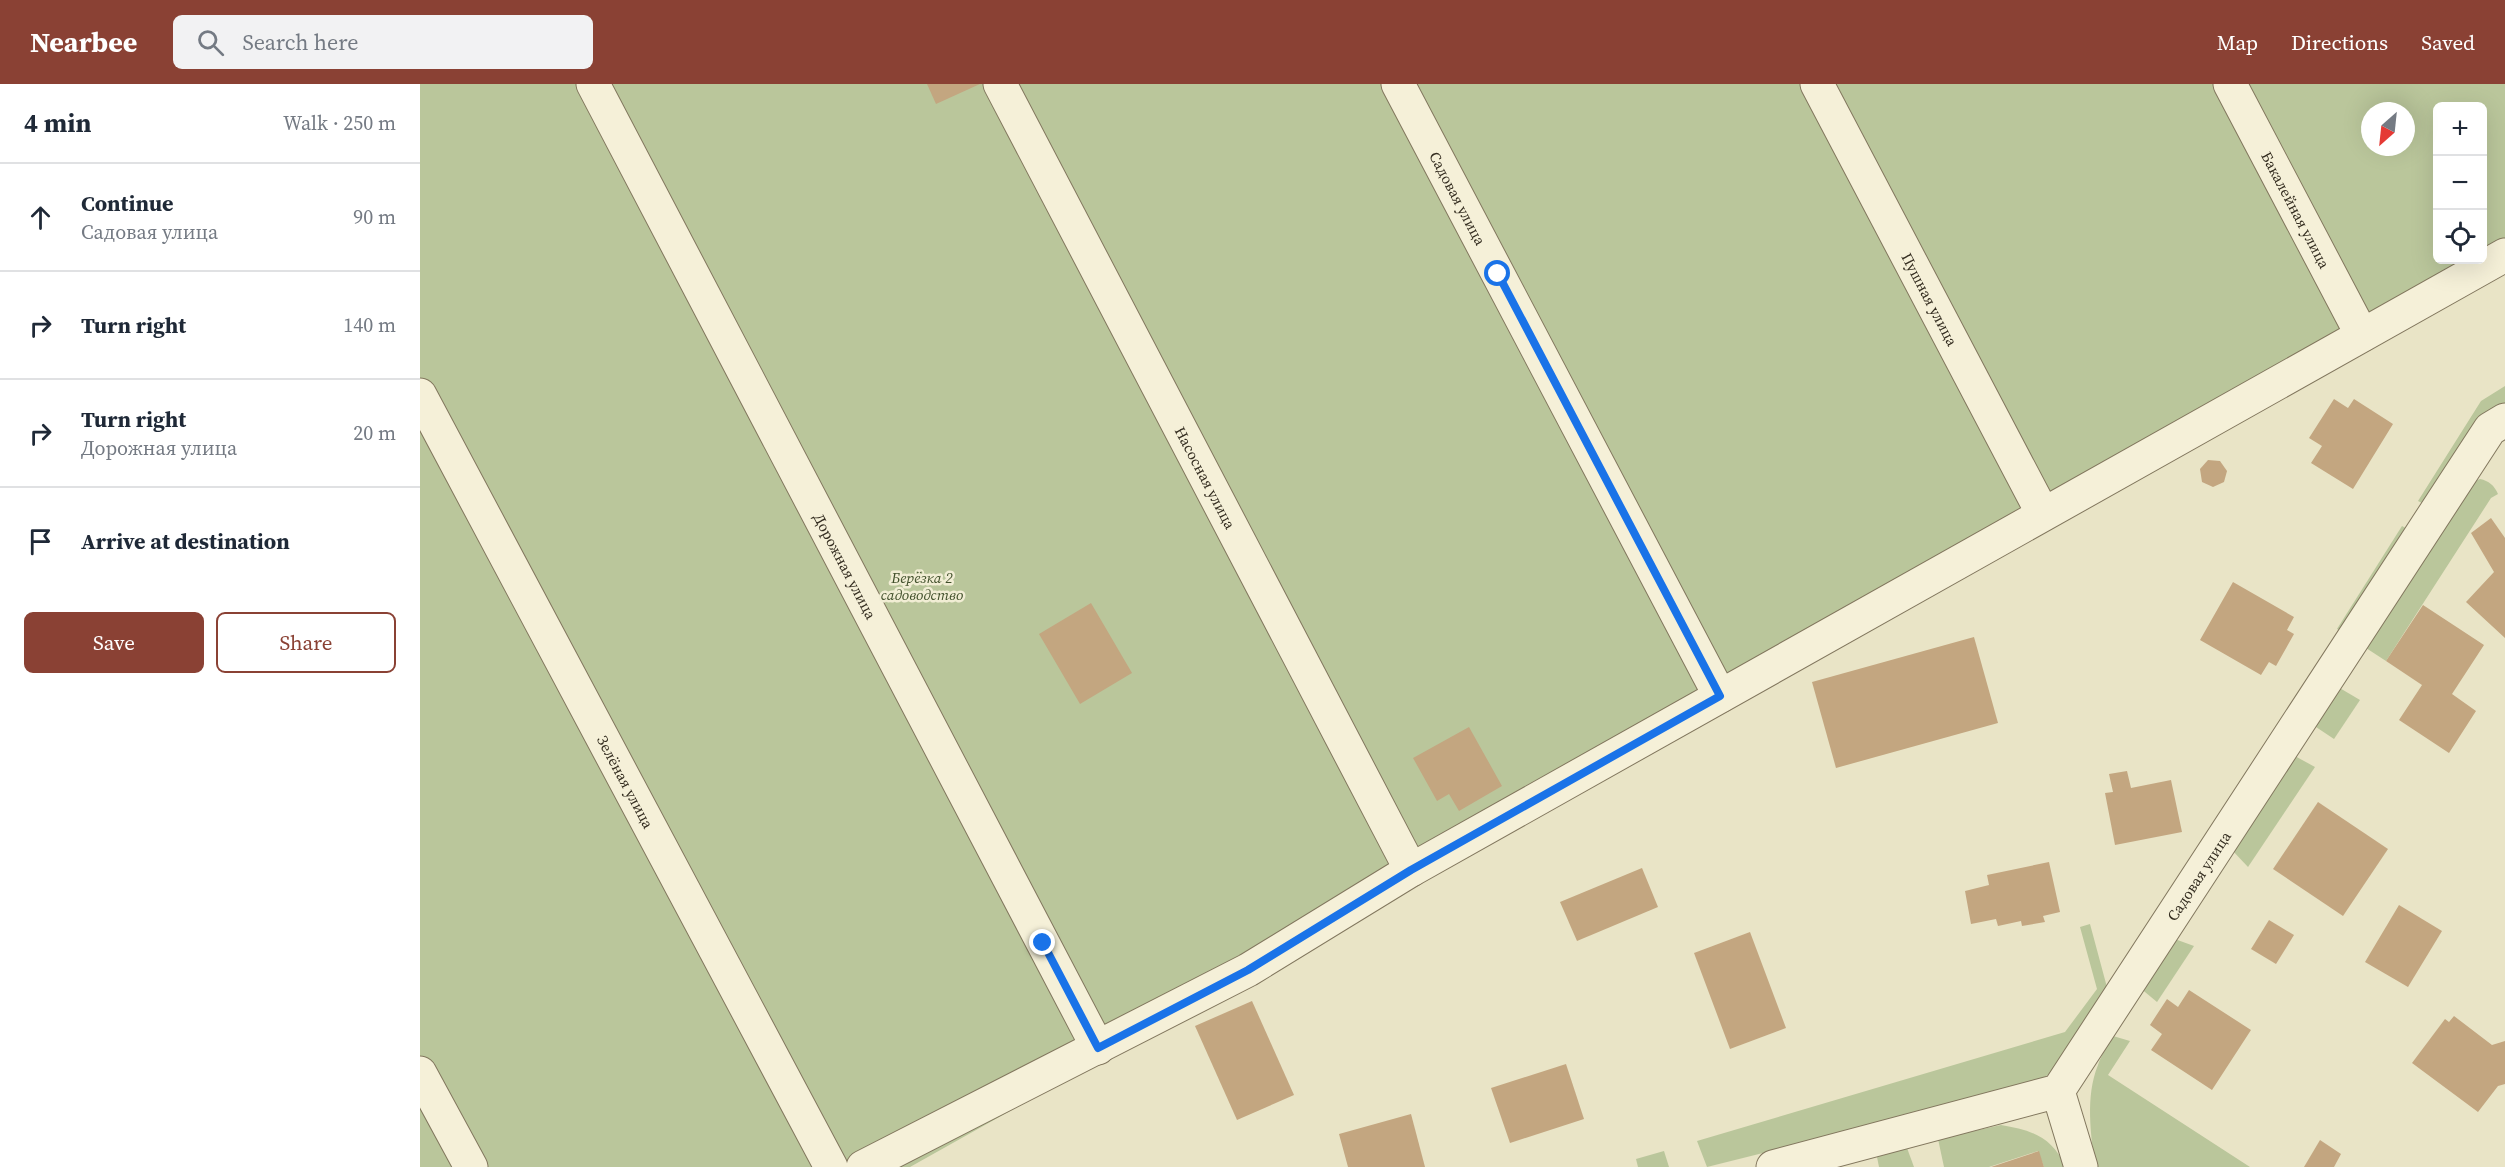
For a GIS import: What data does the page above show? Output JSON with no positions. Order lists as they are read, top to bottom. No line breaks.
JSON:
{"streets":{"street":["Садовая улица","Бакалейная улица","Пушная улица","Насосная улица","Дорожная улица","Зелёная улица"]},"parks":["Берёзка 2 садоводство"],"north":"bottom left","page":{"header":"Nearbee","search":"Search here","nav":["Map","Directions","Saved"],"heading":["4 min","Walk · 250 m"],"map_buttons":["+","−"],"list":[["Continue","Садовая улица","90 m"],["Turn right","140 m"],["Turn right","Дорожная улица","20 m"],"Arrive at destination"],"buttons":["Save","Share"]}}
